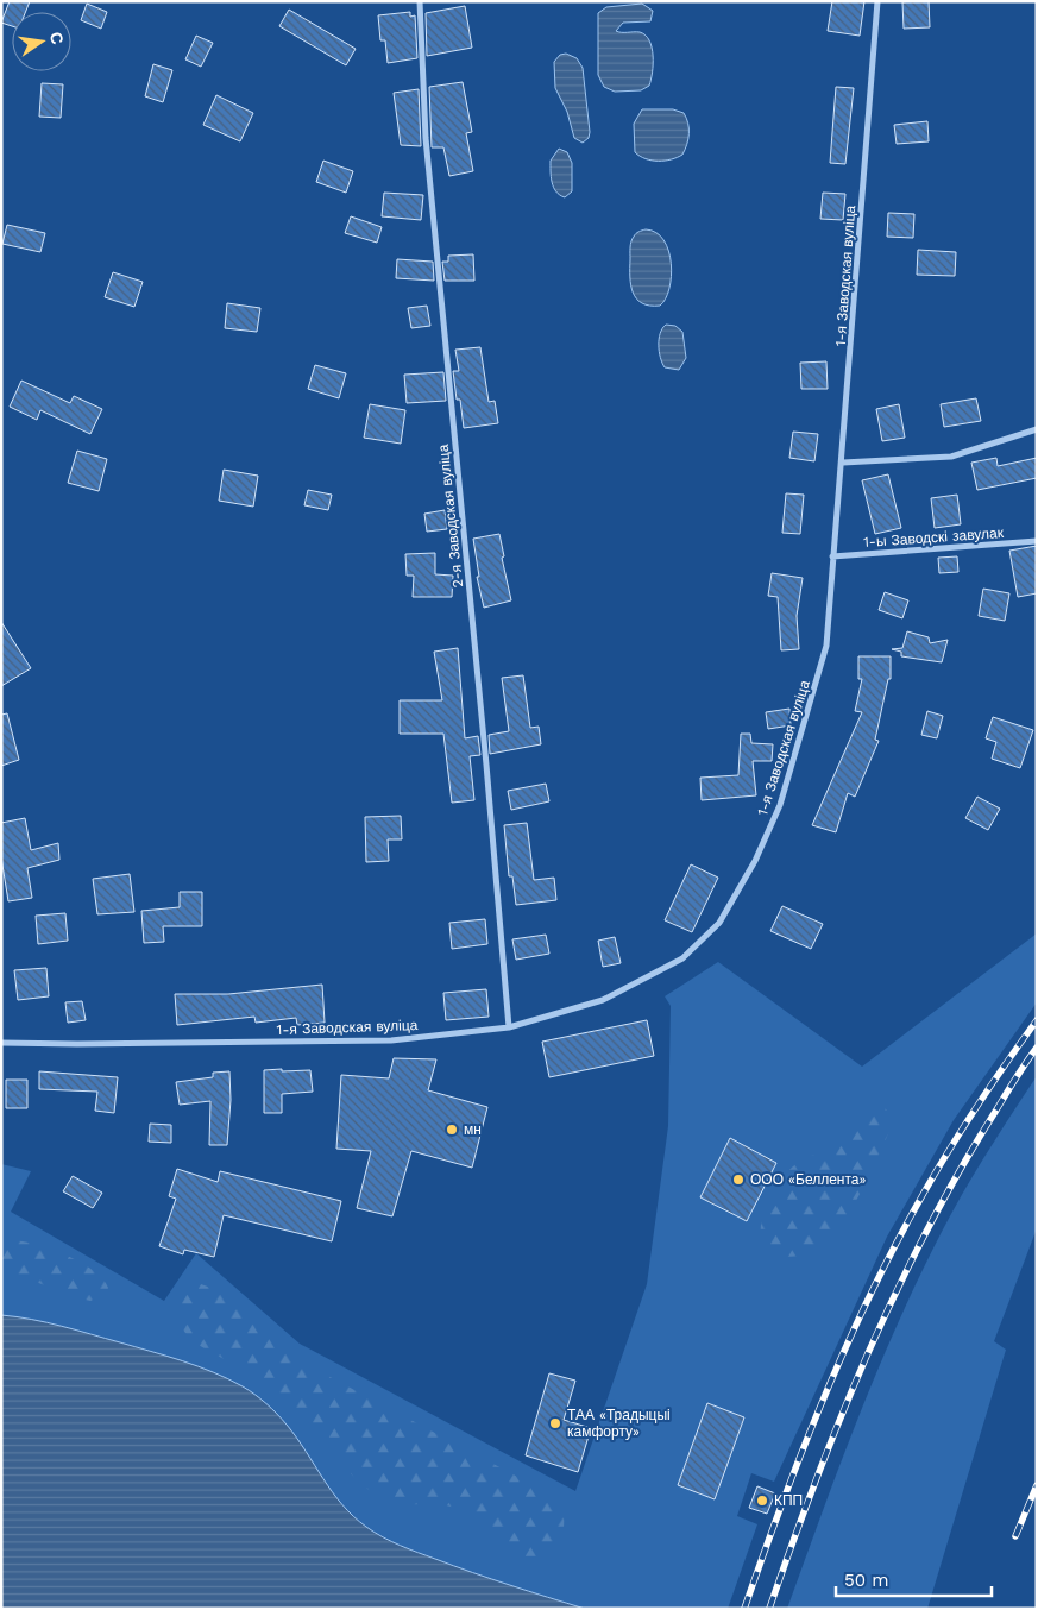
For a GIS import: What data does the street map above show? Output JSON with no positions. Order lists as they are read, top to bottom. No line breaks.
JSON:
{"streets":{"street":["1-я Заводская вуліца","2-я Заводская вуліца","1-ы Заводскі завулак"]},"crossings":[["1-я Заводская вуліца","2-я Заводская вуліца"],["1-я Заводская вуліца","1-ы Заводскі завулак"]],"places":["мн","ООО «Беллента»","ТАА «Традыцыі камфорту»","КПП"],"scale_bar":"50 m","north":"right"}
